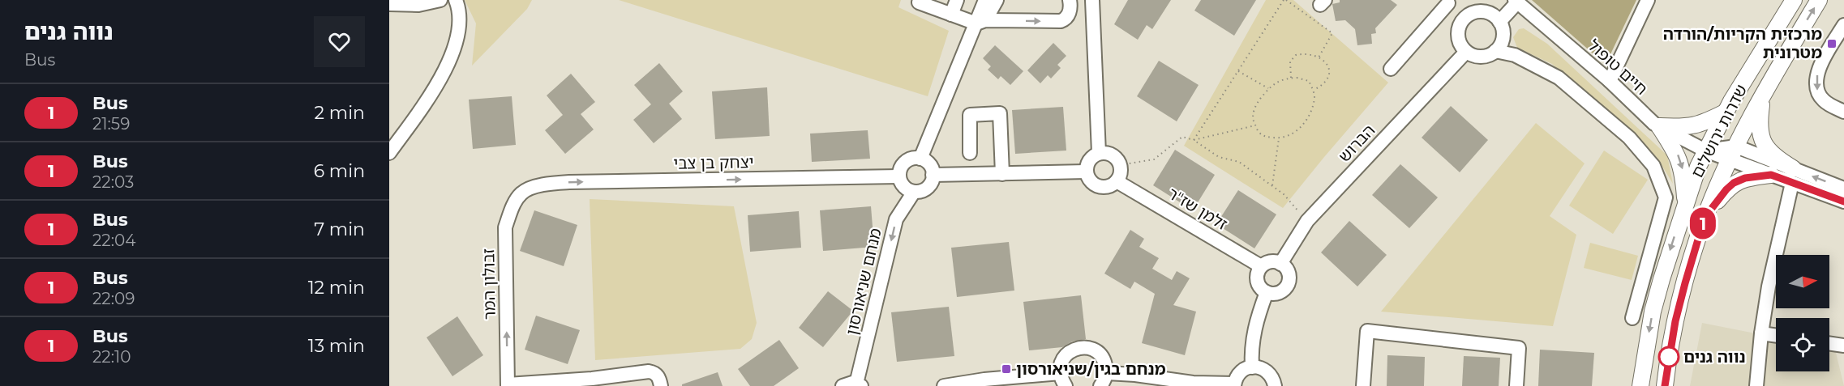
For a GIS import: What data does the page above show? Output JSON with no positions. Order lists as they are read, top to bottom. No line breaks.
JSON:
{"streets":{"main road":["שדרות ירושלים"],"street":["חיים טופול","הברוש","יצחק בן צבי","זלמן שז\"ר","מנחם שניאורסון","זבולון המר"]},"crossings":[["חיים טופול","שדרות ירושלים"],["הברוש","זלמן שז\"ר"],["יצחק בן צבי","מנחם שניאורסון"],["יצחק בן צבי","זבולון המר"]],"one_way":["יצחק בן צבי","מנחם שניאורסון","זבולון המר"],"places":{"transit":["מרכזית הקריות/הורדה מטרונית","מנחם בגין/שניאורסון"],"other":["נווה גנים"]},"lines":["bus line 1"],"north":"right","page":{"heading":["נווה גנים","Bus"],"on_map":"1","list":[{"mark":"1","name":"Bus","note":"21:59","value":"2 min"},{"mark":"1","name":"Bus","note":"22:03","value":"6 min"},{"mark":"1","name":"Bus","note":"22:04","value":"7 min"},{"mark":"1","name":"Bus","note":"22:09","value":"12 min"},{"mark":"1","name":"Bus","note":"22:10","value":"13 min"}]}}
